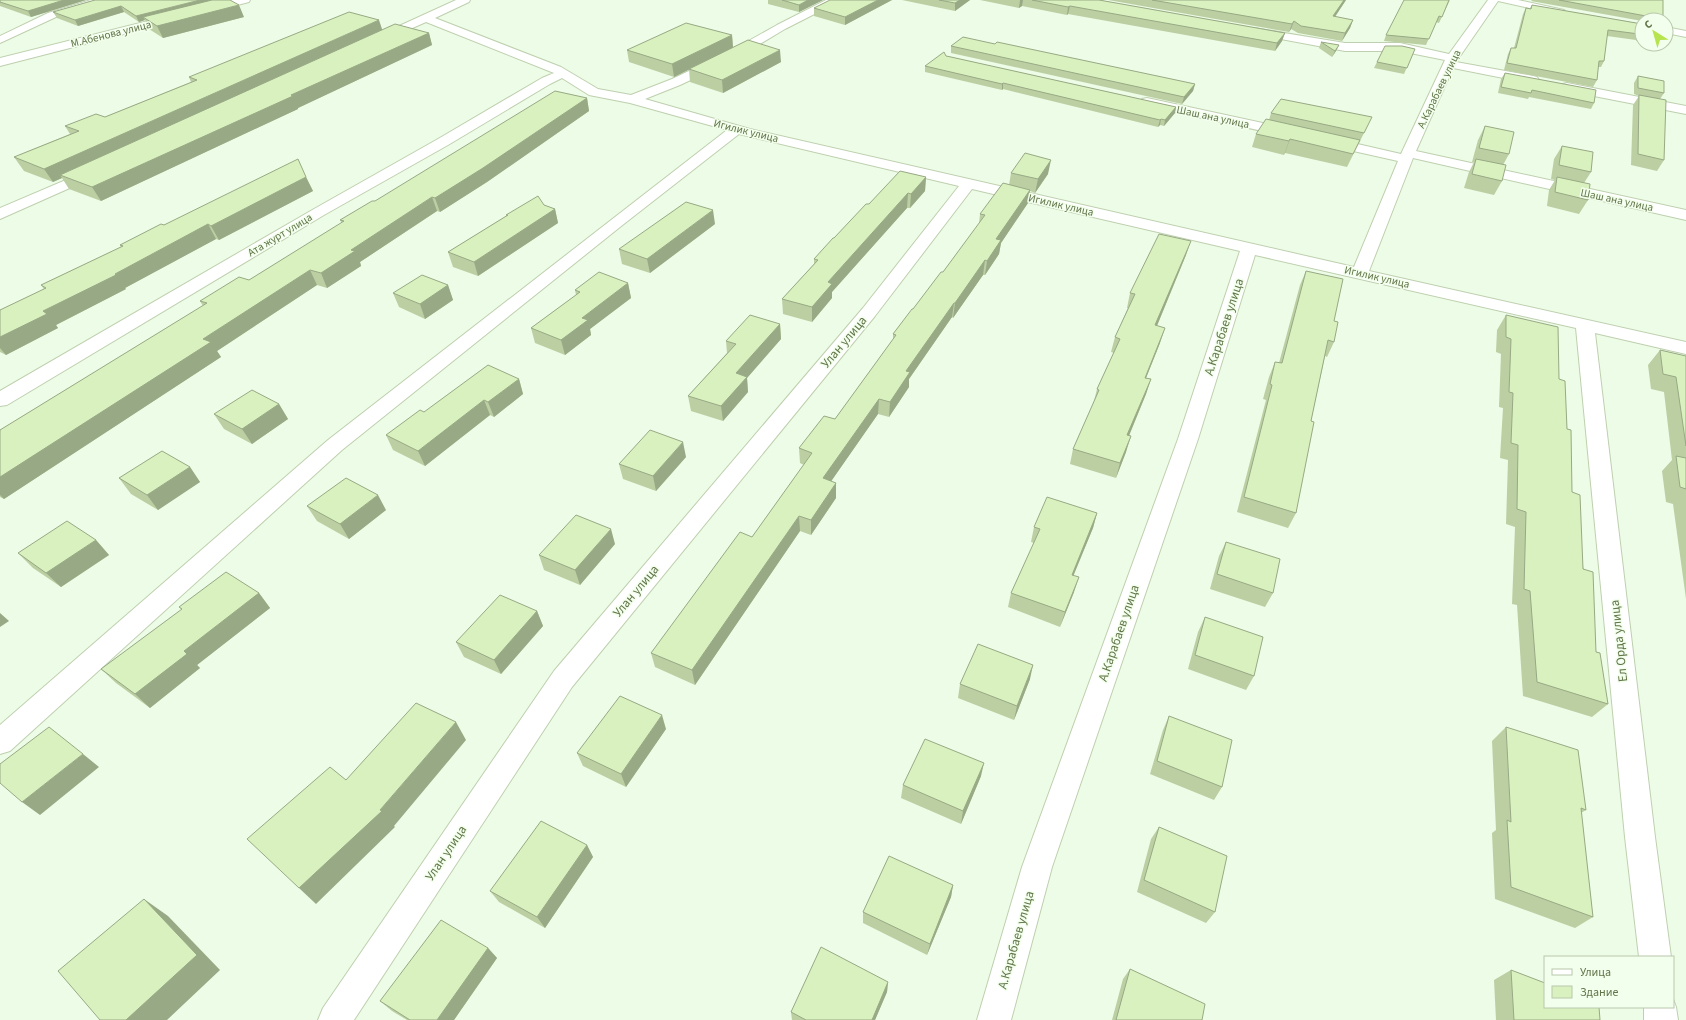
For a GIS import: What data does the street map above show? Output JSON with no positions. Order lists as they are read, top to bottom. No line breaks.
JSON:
{"streets":{"street":["М.Абенова улица","А.Карабаев улица","Шаш ана улица","Игилик улица","Ата журт улица","Улан улица","Ел Орда улица"]},"crossings":[["А.Карабаев улица","Шаш ана улица"],["А.Карабаев улица","Игилик улица"],["Игилик улица","Ата журт улица"],["Игилик улица","Улан улица"],["Игилик улица","Ел Орда улица"]],"legend":["Улица","Здание"],"north":"top left"}
